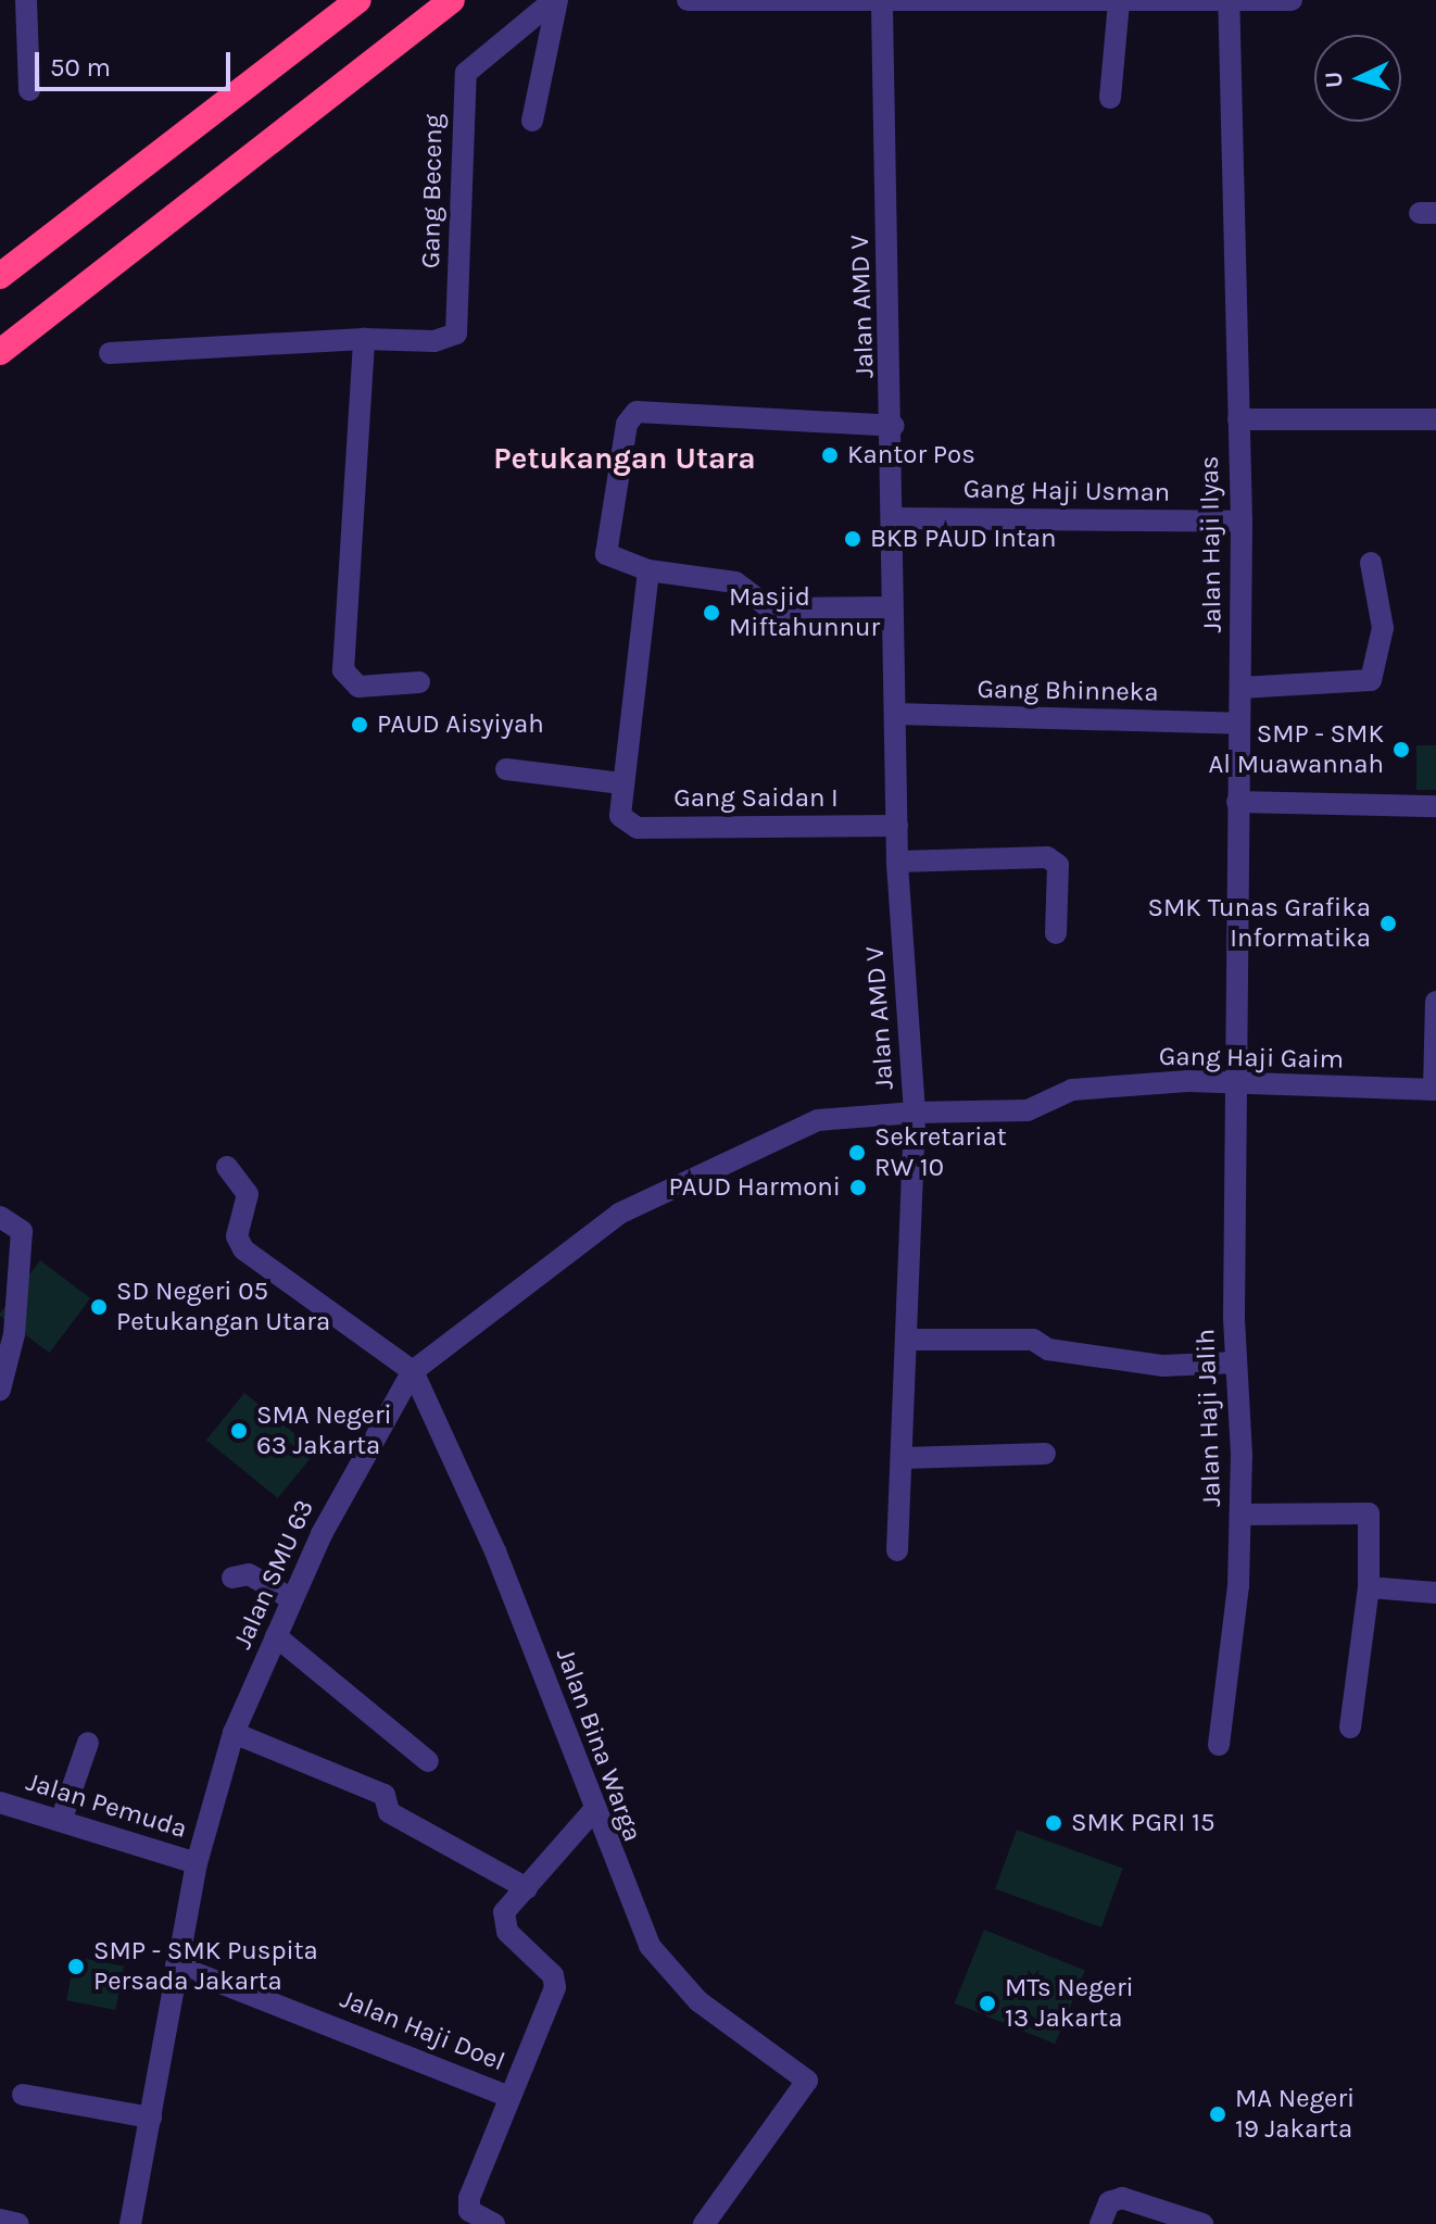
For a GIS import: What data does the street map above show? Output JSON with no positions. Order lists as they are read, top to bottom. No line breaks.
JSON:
{"streets":{"street":["Gang Beceng","Jalan AMD V","Gang Haji Usman","Jalan Haji Ilyas","Gang Bhinneka","Gang Saidan I","Gang Haji Gaim","Jalan Haji Jalih","Jalan SMU 63","Jalan Bina Warga","Jalan Pemuda","Jalan Haji Doel"]},"crossings":[["Jalan AMD V","Gang Haji Usman"],["Jalan AMD V","Gang Bhinneka"],["Jalan AMD V","Gang Saidan I"],["Jalan AMD V","Gang Haji Gaim"],["Jalan AMD V","Jalan SMU 63"],["Gang Haji Usman","Jalan Haji Ilyas"],["Jalan Haji Ilyas","Gang Bhinneka"],["Jalan Haji Ilyas","Gang Haji Gaim"],["Jalan Haji Ilyas","Jalan Haji Jalih"],["Gang Haji Gaim","Jalan Haji Jalih"],["Gang Haji Gaim","Jalan SMU 63"],["Jalan SMU 63","Jalan Bina Warga"],["Jalan SMU 63","Jalan Pemuda"],["Jalan SMU 63","Jalan Haji Doel"]],"districts":["Petukangan Utara"],"places":["Kantor Pos","BKB PAUD Intan","Masjid Miftahunnur","PAUD Aisyiyah","SMP - SMK Al Muawannah","SMK Tunas Grafika Informatika","Sekretariat RW 10","PAUD Harmoni","SD Negeri 05 Petukangan Utara","SMA Negeri 63 Jakarta","SMK PGRI 15","SMP - SMK Puspita Persada Jakarta","MTs Negeri 13 Jakarta","MA Negeri 19 Jakarta"],"scale_bar":"50 m","north":"left"}
